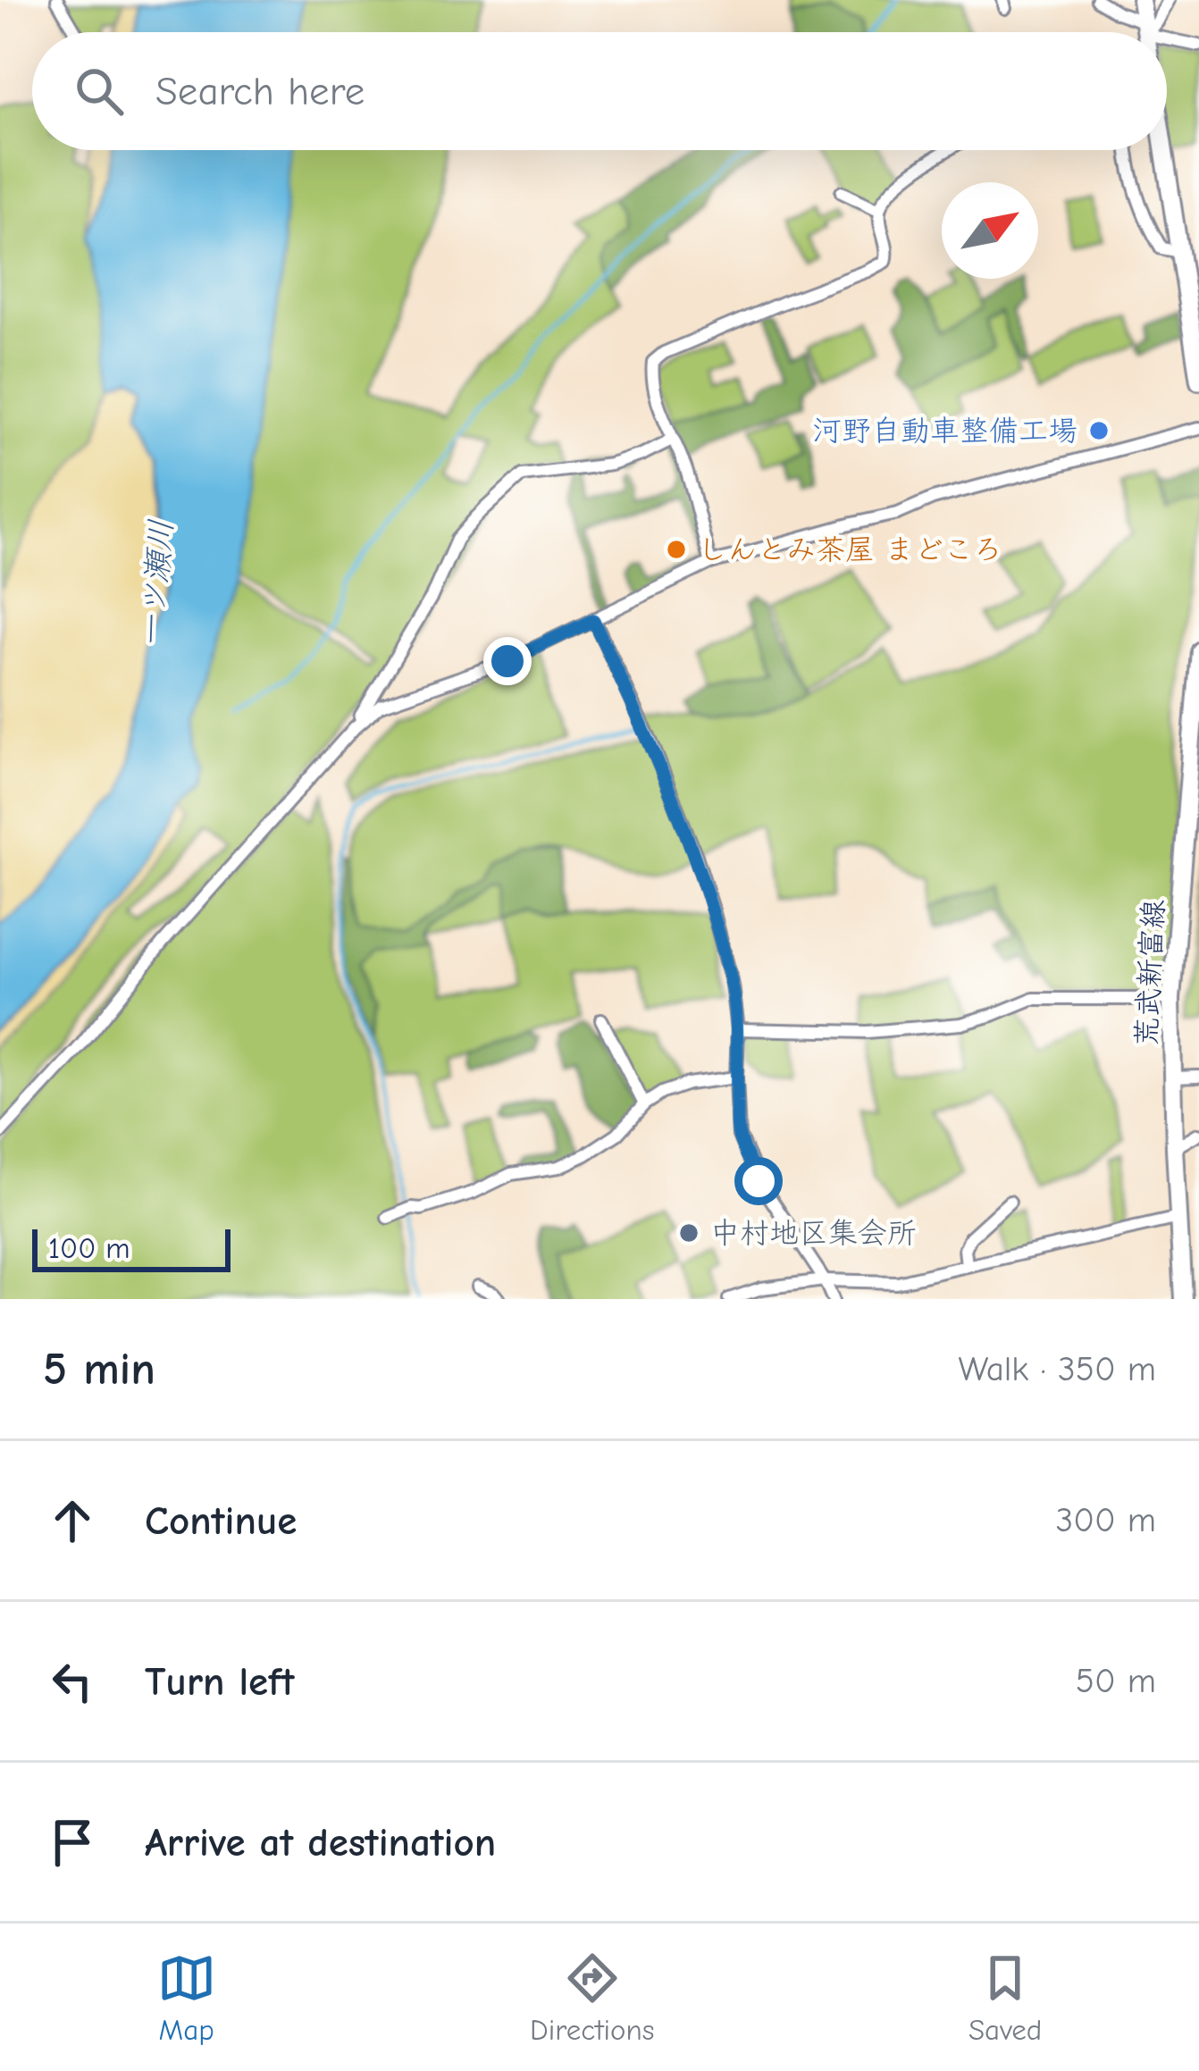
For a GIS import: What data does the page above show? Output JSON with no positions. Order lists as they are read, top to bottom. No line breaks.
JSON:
{"streets":{"main road":["荒武新富線"]},"water":["一ツ瀬川"],"places":["河野自動車整備工場","しんとみ茶屋 まどころ","中村地区集会所"],"scale_bar":"100 m","north":"top right","page":{"search":"Search here","scale":"100 m","heading":["5 min","Walk · 350 m"],"list":[["Continue","300 m"],["Turn left","50 m"],"Arrive at destination"],"nav":["Map","Directions","Saved"]}}
